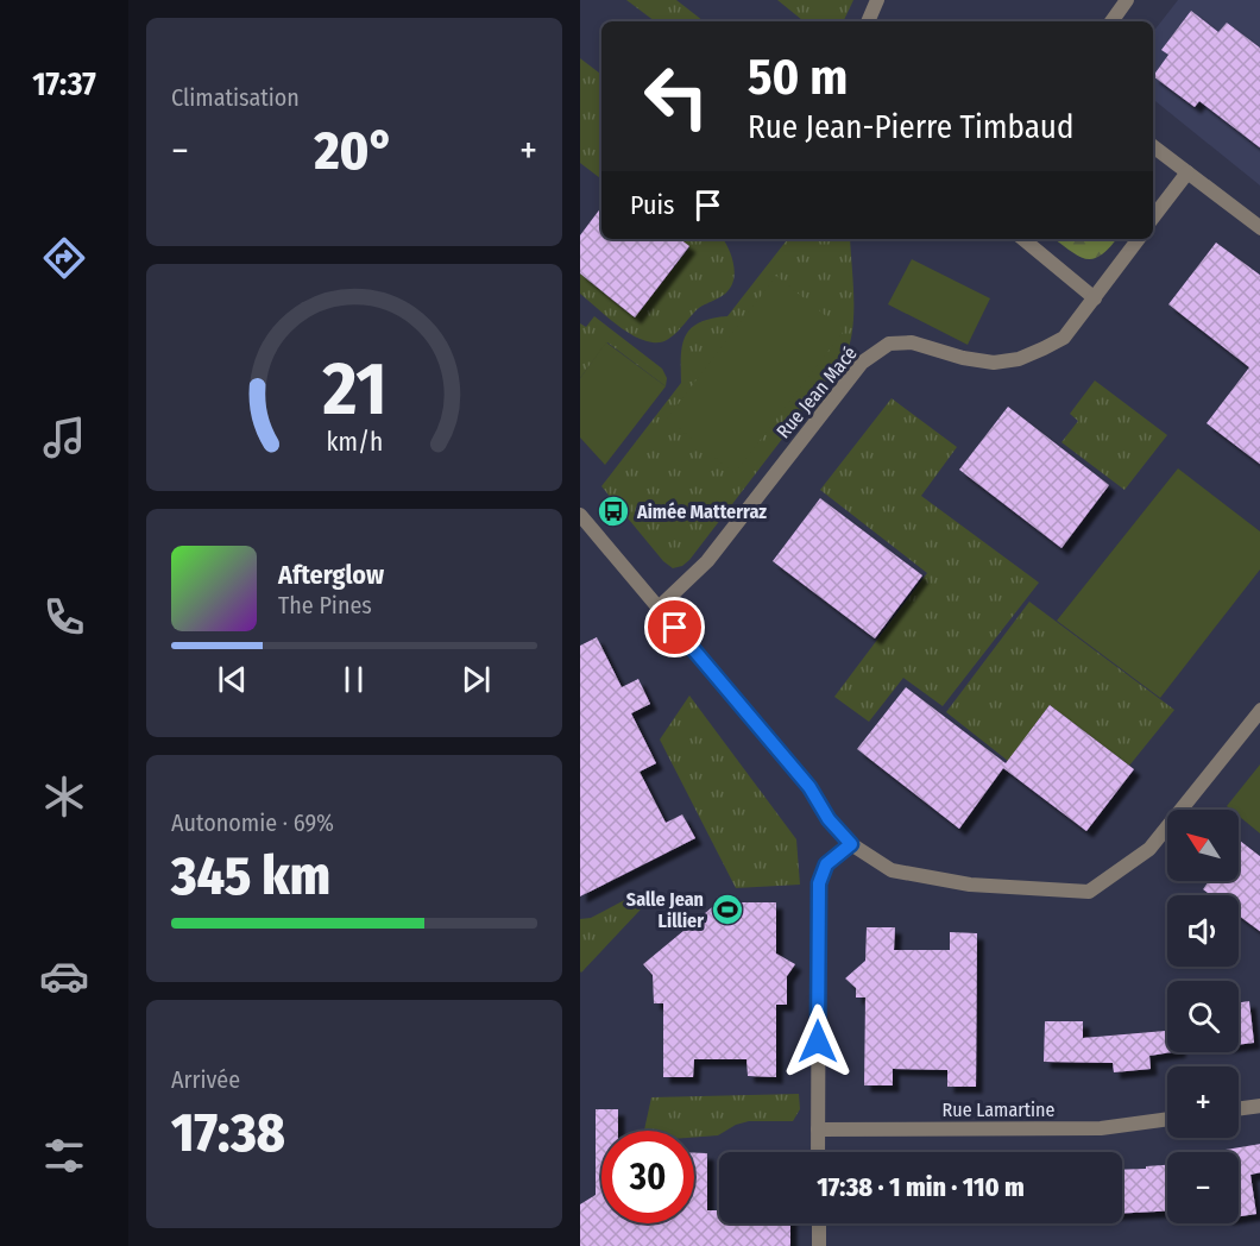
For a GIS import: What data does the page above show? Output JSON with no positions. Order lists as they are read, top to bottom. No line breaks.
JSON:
{"streets":{"street":["Rue Jean Macé","Rue Lamartine"]},"places":{"bus stop":["Aimée Matterraz"],"sports":["Salle Jean Lillier"]},"north":"top left","page":{"tabs":"17:37","tile":["Climatisation",["Autonomie · 69%","345 km"],["Arrivée","17:38"]],"turn":["50 m","Rue Jean-Pierre Timbaud"],"heat":["−","20°","+"],"then":"Puis","song":["Afterglow","The Pines"],"map_buttons":["+","−"],"limit":"30","trip":"17:38 · 1 min · 110 m","gauge":["21","km/h"]}}
